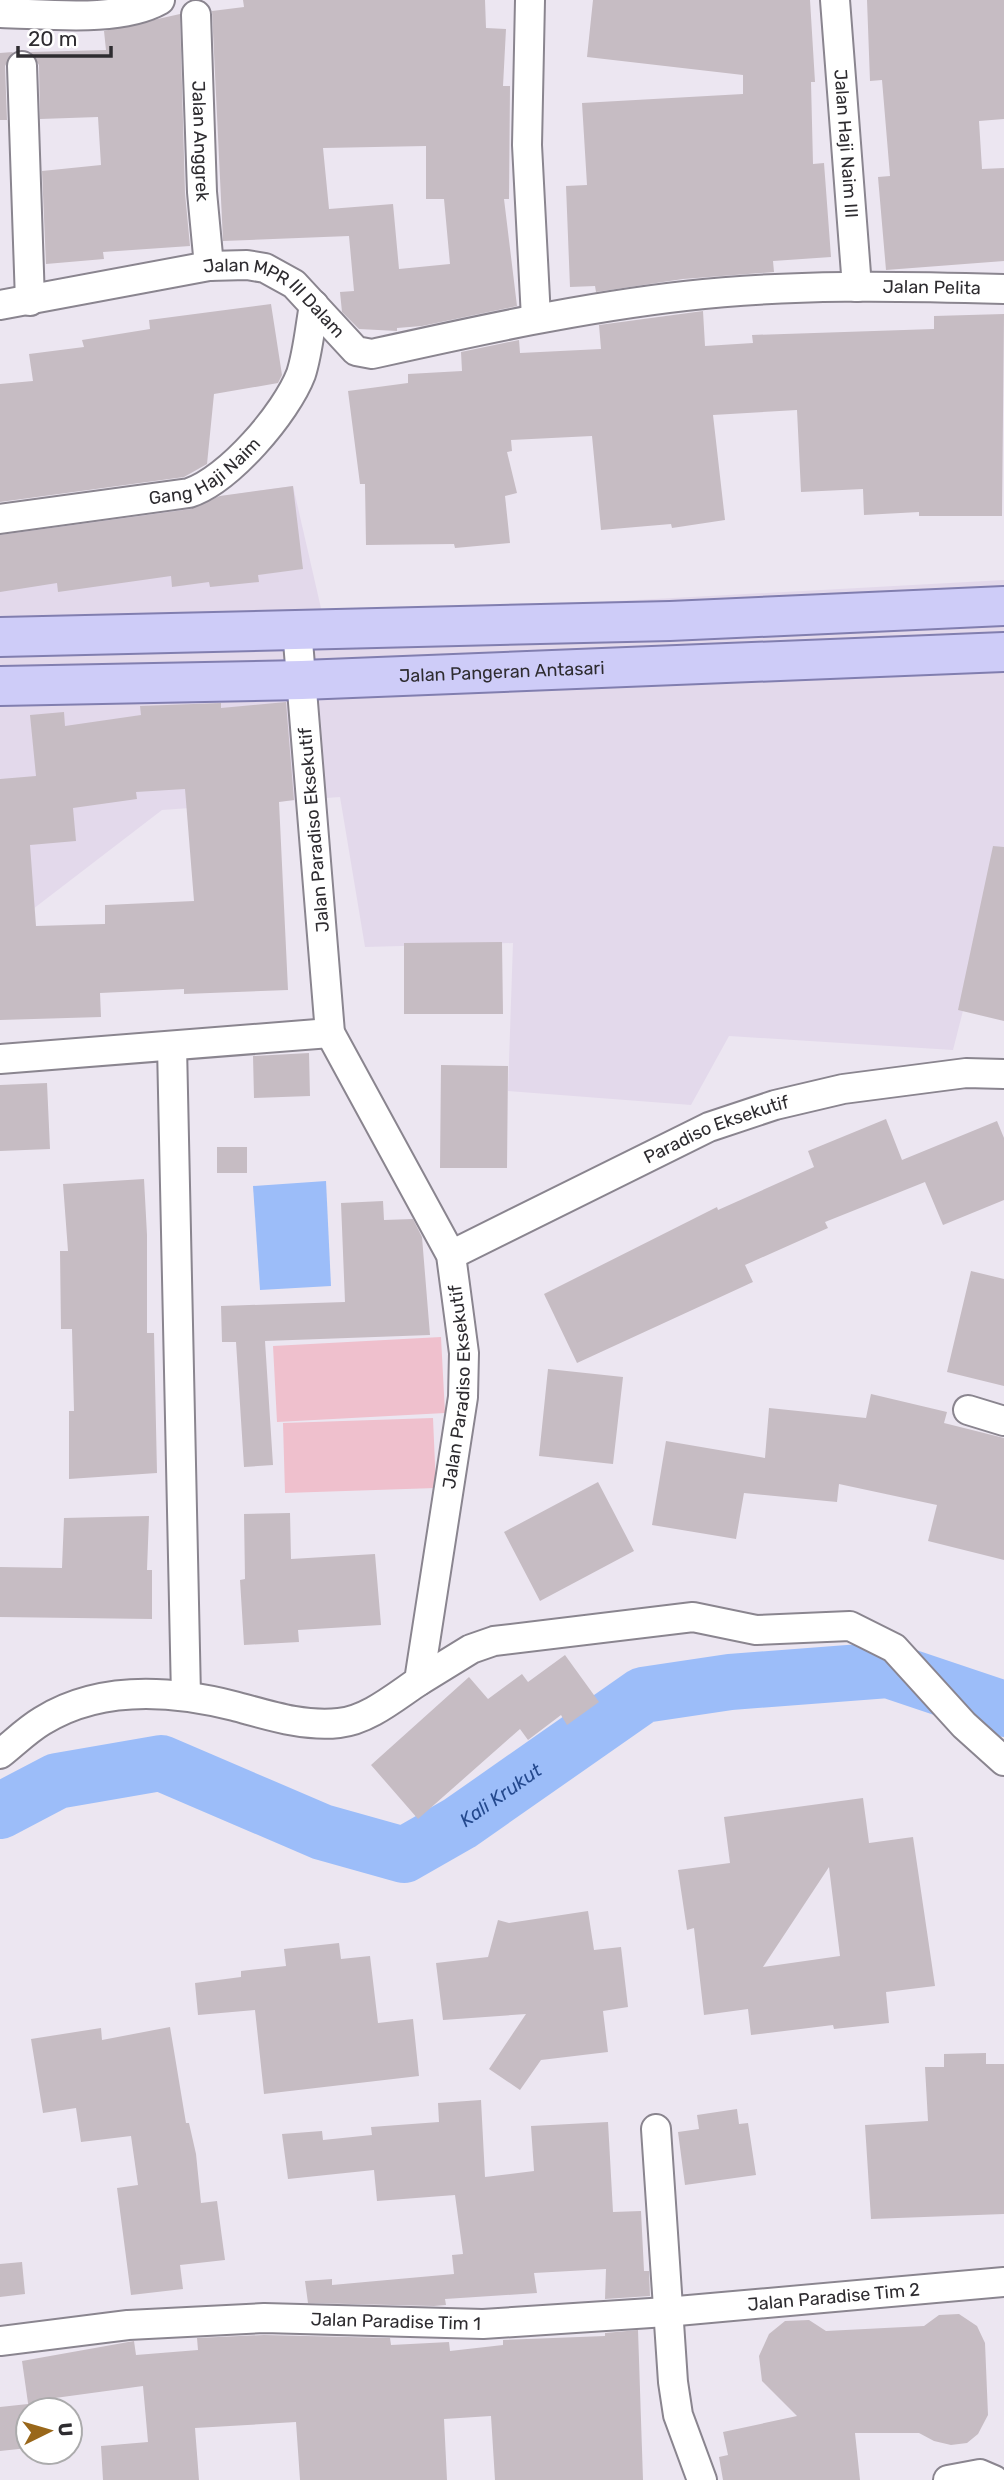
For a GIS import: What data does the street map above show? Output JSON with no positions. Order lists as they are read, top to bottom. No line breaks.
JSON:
{"streets":{"main road":["Jalan Pangeran Antasari"],"street":["Jalan Anggrek","Jalan Haji Naim III","Jalan Pelita","Jalan MPR III Dalam","Gang Haji Naim","Jalan Paradiso Eksekutif","Paradiso Eksekutif","Jalan Paradise Tim 2","Jalan Paradise Tim 1"]},"crossings":[["Jalan Anggrek","Jalan MPR III Dalam"],["Jalan Haji Naim III","Jalan Pelita"],["Jalan Haji Naim III","Jalan MPR III Dalam"],["Jalan Pelita","Jalan MPR III Dalam"],["Jalan MPR III Dalam","Gang Haji Naim"],["Jalan Pangeran Antasari","Jalan Paradiso Eksekutif"],["Jalan Paradiso Eksekutif","Paradiso Eksekutif"],["Jalan Paradise Tim 2","Jalan Paradise Tim 1"]],"water":["Kali Krukut"],"scale_bar":"20 m","north":"right"}
